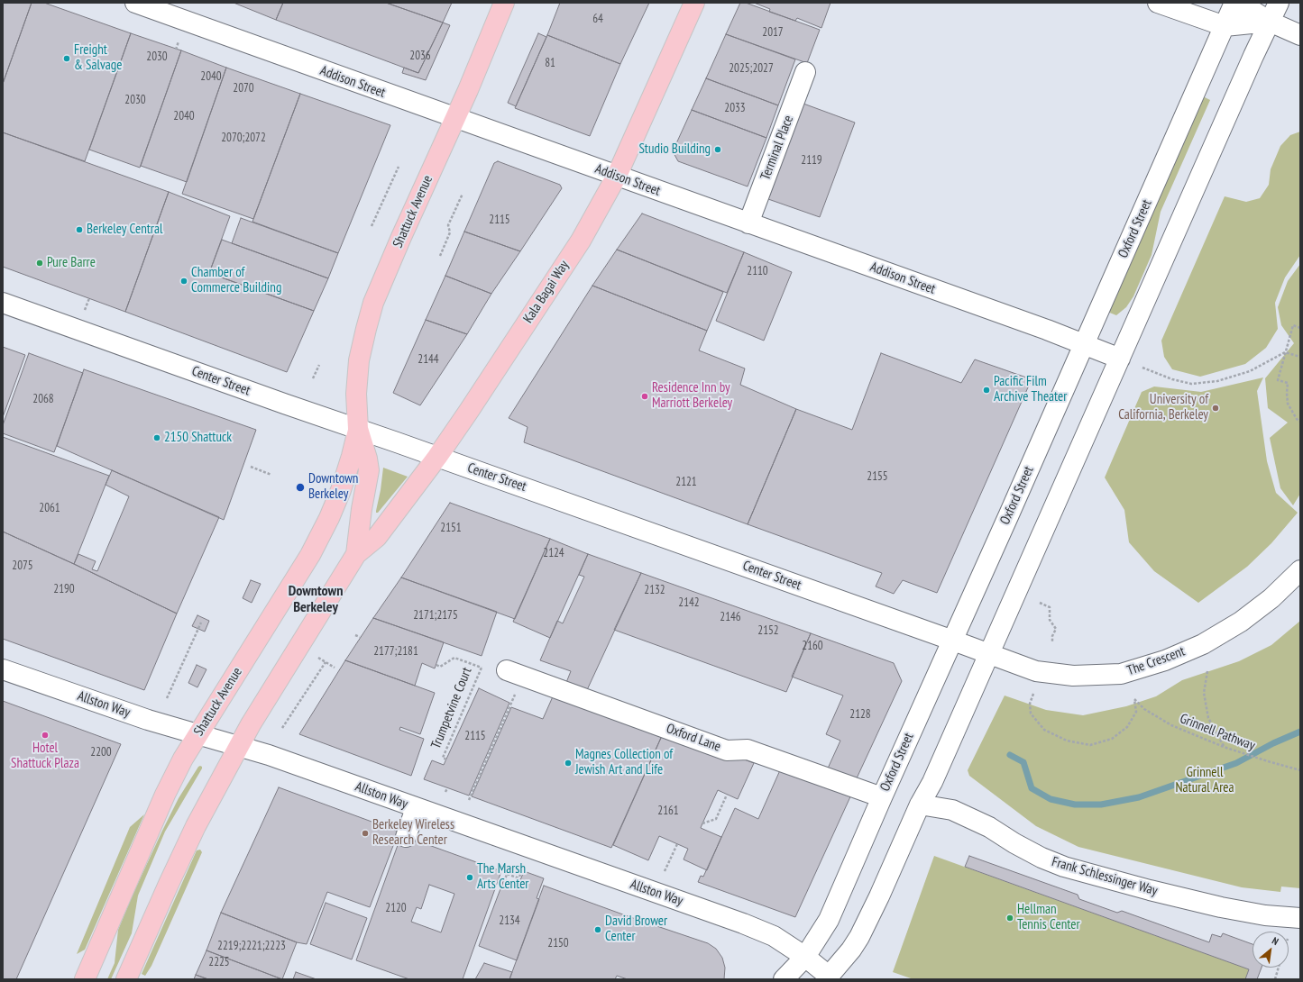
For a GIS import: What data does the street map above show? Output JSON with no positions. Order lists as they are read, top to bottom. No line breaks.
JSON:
{"streets":{"main road":["Shattuck Avenue","Kala Bagai Way"],"street":["Addison Street","Terminal Place","Oxford Street","Center Street","The Crescent","Allston Way","Oxford Lane","Frank Schlessinger Way"],"path":["Trumpetvine Court","Grinnell Pathway"]},"crossings":[["Addison Street","Terminal Place"],["Addison Street","Shattuck Avenue"],["Addison Street","Oxford Street"],["Addison Street","Kala Bagai Way"],["Shattuck Avenue","Kala Bagai Way"],["Shattuck Avenue","Center Street"],["Shattuck Avenue","Allston Way"],["Oxford Street","Center Street"],["Oxford Street","Allston Way"],["Oxford Street","Oxford Lane"],["Kala Bagai Way","Center Street"],["Center Street","The Crescent"]],"districts":["Downtown Berkeley"],"parks":["Grinnell Natural Area"],"places":["Freight & Salvage","Studio Building","Berkeley Central","Pure Barre","Chamber of Commerce Building","Pacific Film Archive Theater","Residence Inn by Marriott Berkeley","University of California, Berkeley","2150 Shattuck","Downtown Berkeley","Hotel Shattuck Plaza","Magnes Collection of Jewish Art and Life","Berkeley Wireless Research Center","The Marsh Arts Center","Hellman Tennis Center","David Brower Center"],"house_numbers":["64","2017","2036","2030","81","2025;2027","2040","2070","2030","2033","2040","2070;2072","2119","2115","2110","2144","2068","2155","2121","2061","2151","2124","2075","2190","2132","2142","2171;2175","2146","2152","2160","2177;2181","2128","2115","2200","2161","2120","2134","2150","2219;2221;2223","2225"],"north":"top right"}
